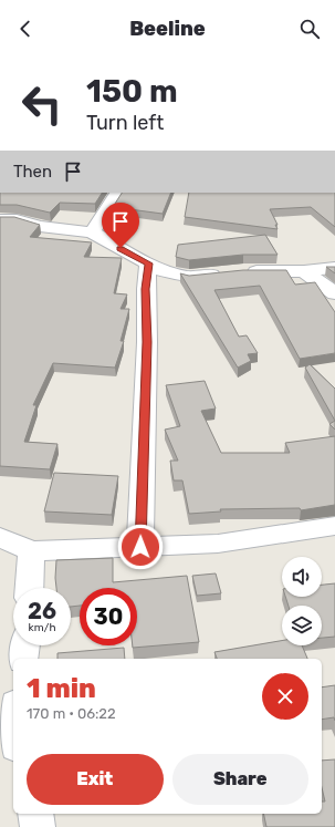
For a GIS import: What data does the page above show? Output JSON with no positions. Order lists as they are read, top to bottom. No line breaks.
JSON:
{"page":{"header":"Beeline","turn":["150 m","Turn left"],"then":"Then","speed":"26 km/h","limit":"30","heading":["1 min","170 m · 06:22"],"buttons":["Exit","Share"]}}
